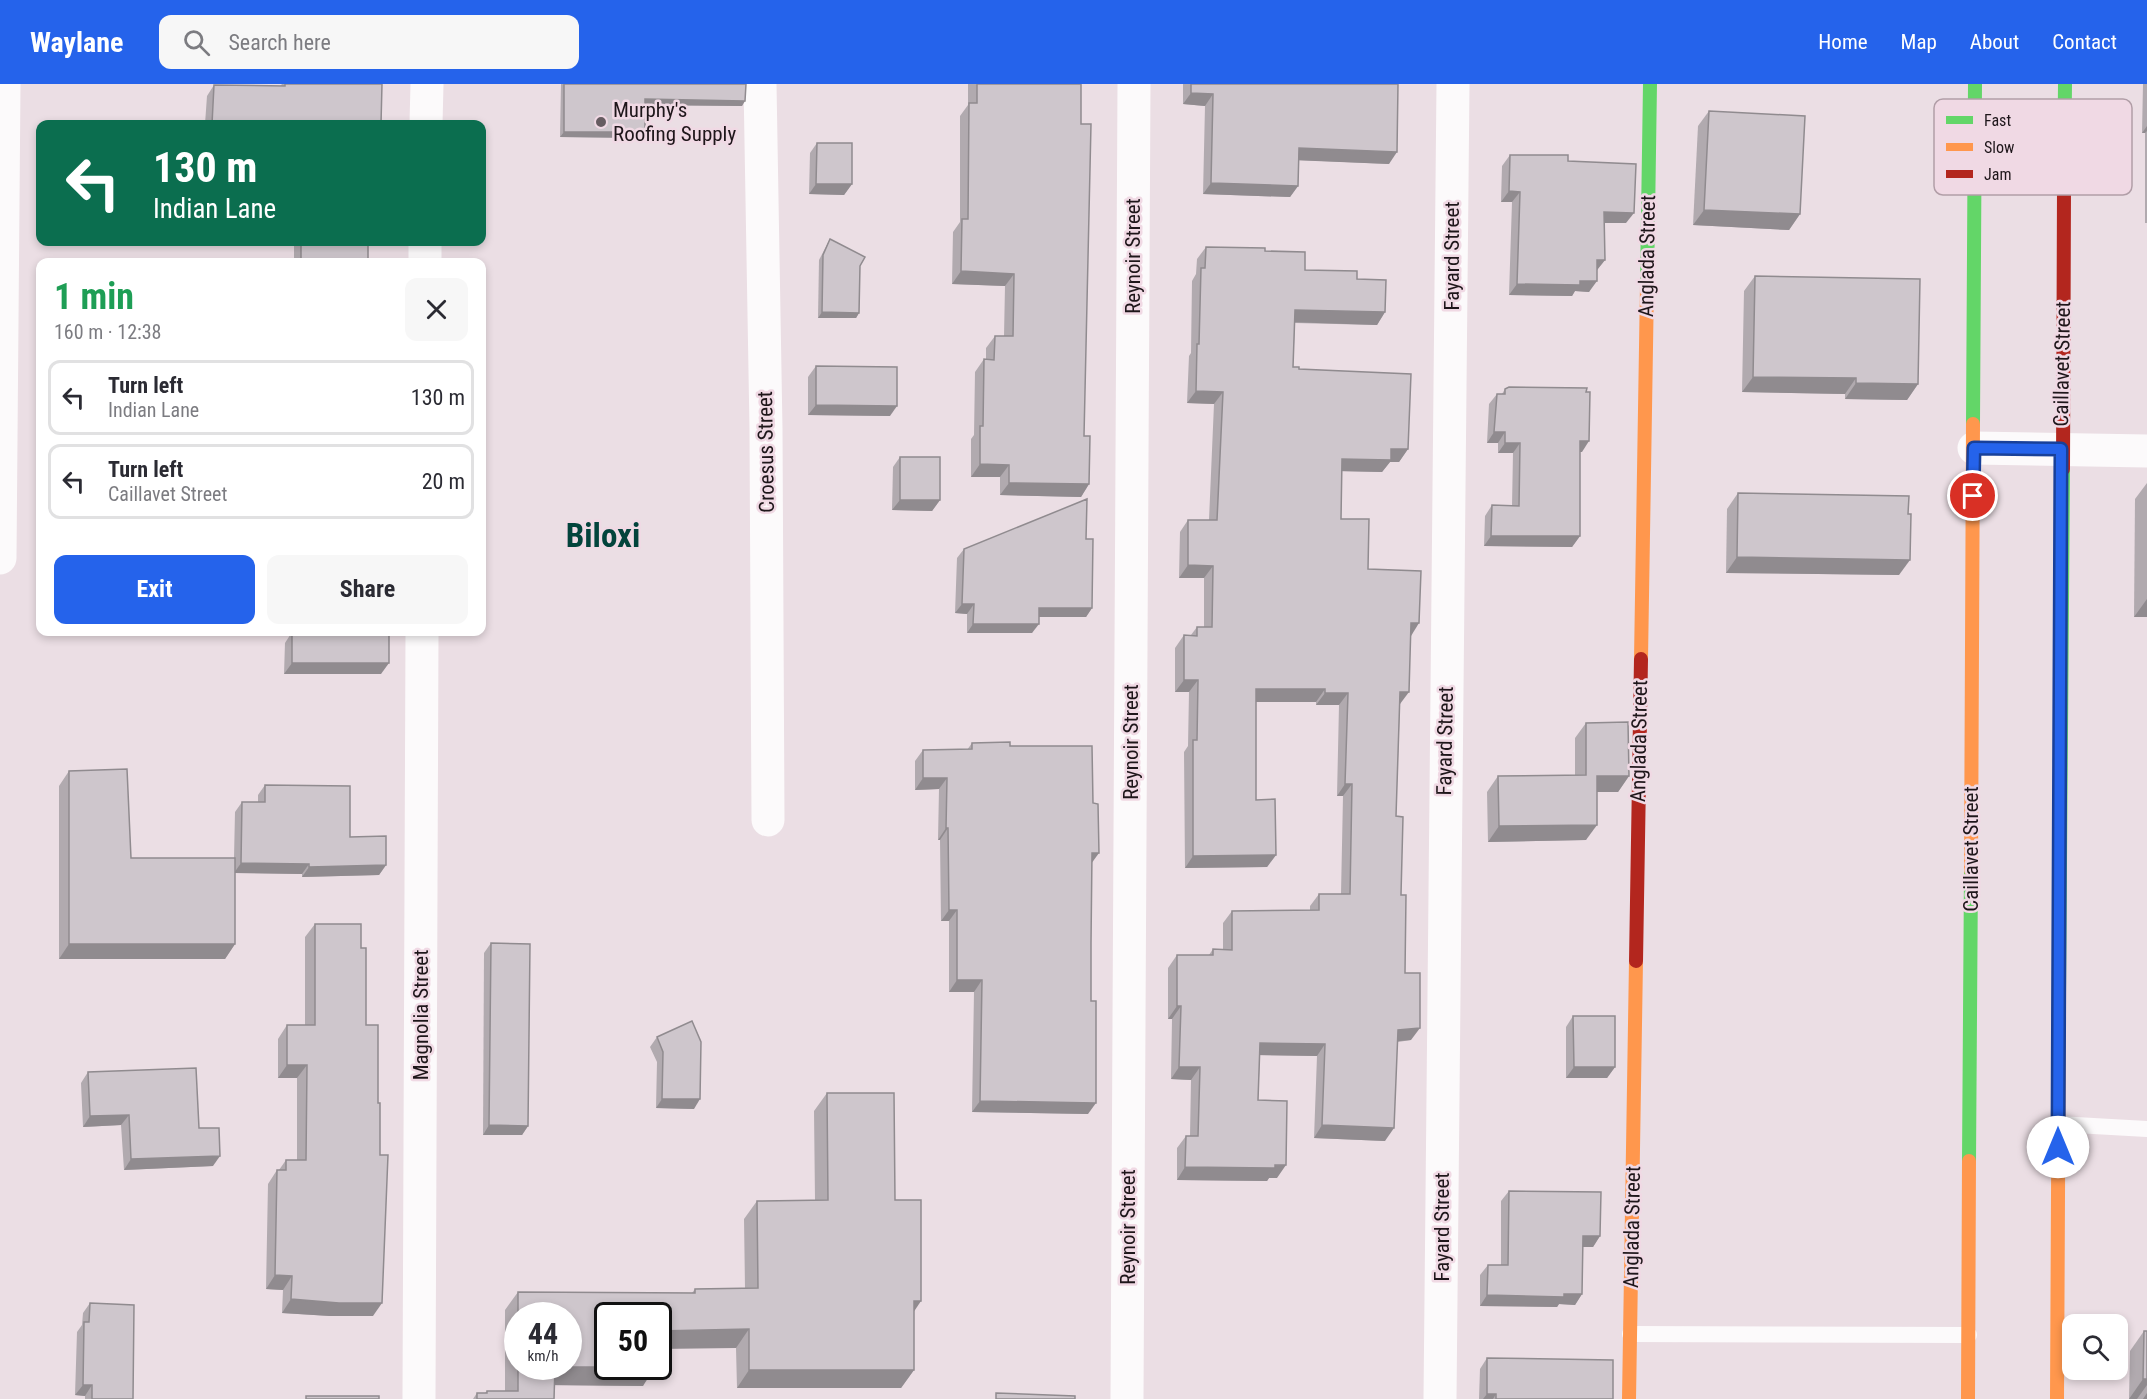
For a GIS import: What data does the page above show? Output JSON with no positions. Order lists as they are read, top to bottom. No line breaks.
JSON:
{"streets":{"main road":["Anglada Street","Caillavet Street"],"street":["Reynoir Street","Fayard Street","Croesus Street","Magnolia Street"]},"districts":["Biloxi"],"places":["Murphy's Roofing Supply"],"legend":["Fast","Slow","Jam"],"page":{"header":"Waylane","search":"Search here","nav":["Home","Map","About","Contact"],"turn":["130 m","Indian Lane"],"heading":["1 min","160 m · 12:38"],"list":[{"name":"Turn left","note":"Indian Lane","value":"130 m"},{"name":"Turn left","note":"Caillavet Street","value":"20 m"}],"buttons":["Exit","Share"],"speed":"44 km/h","limit":"50"}}
